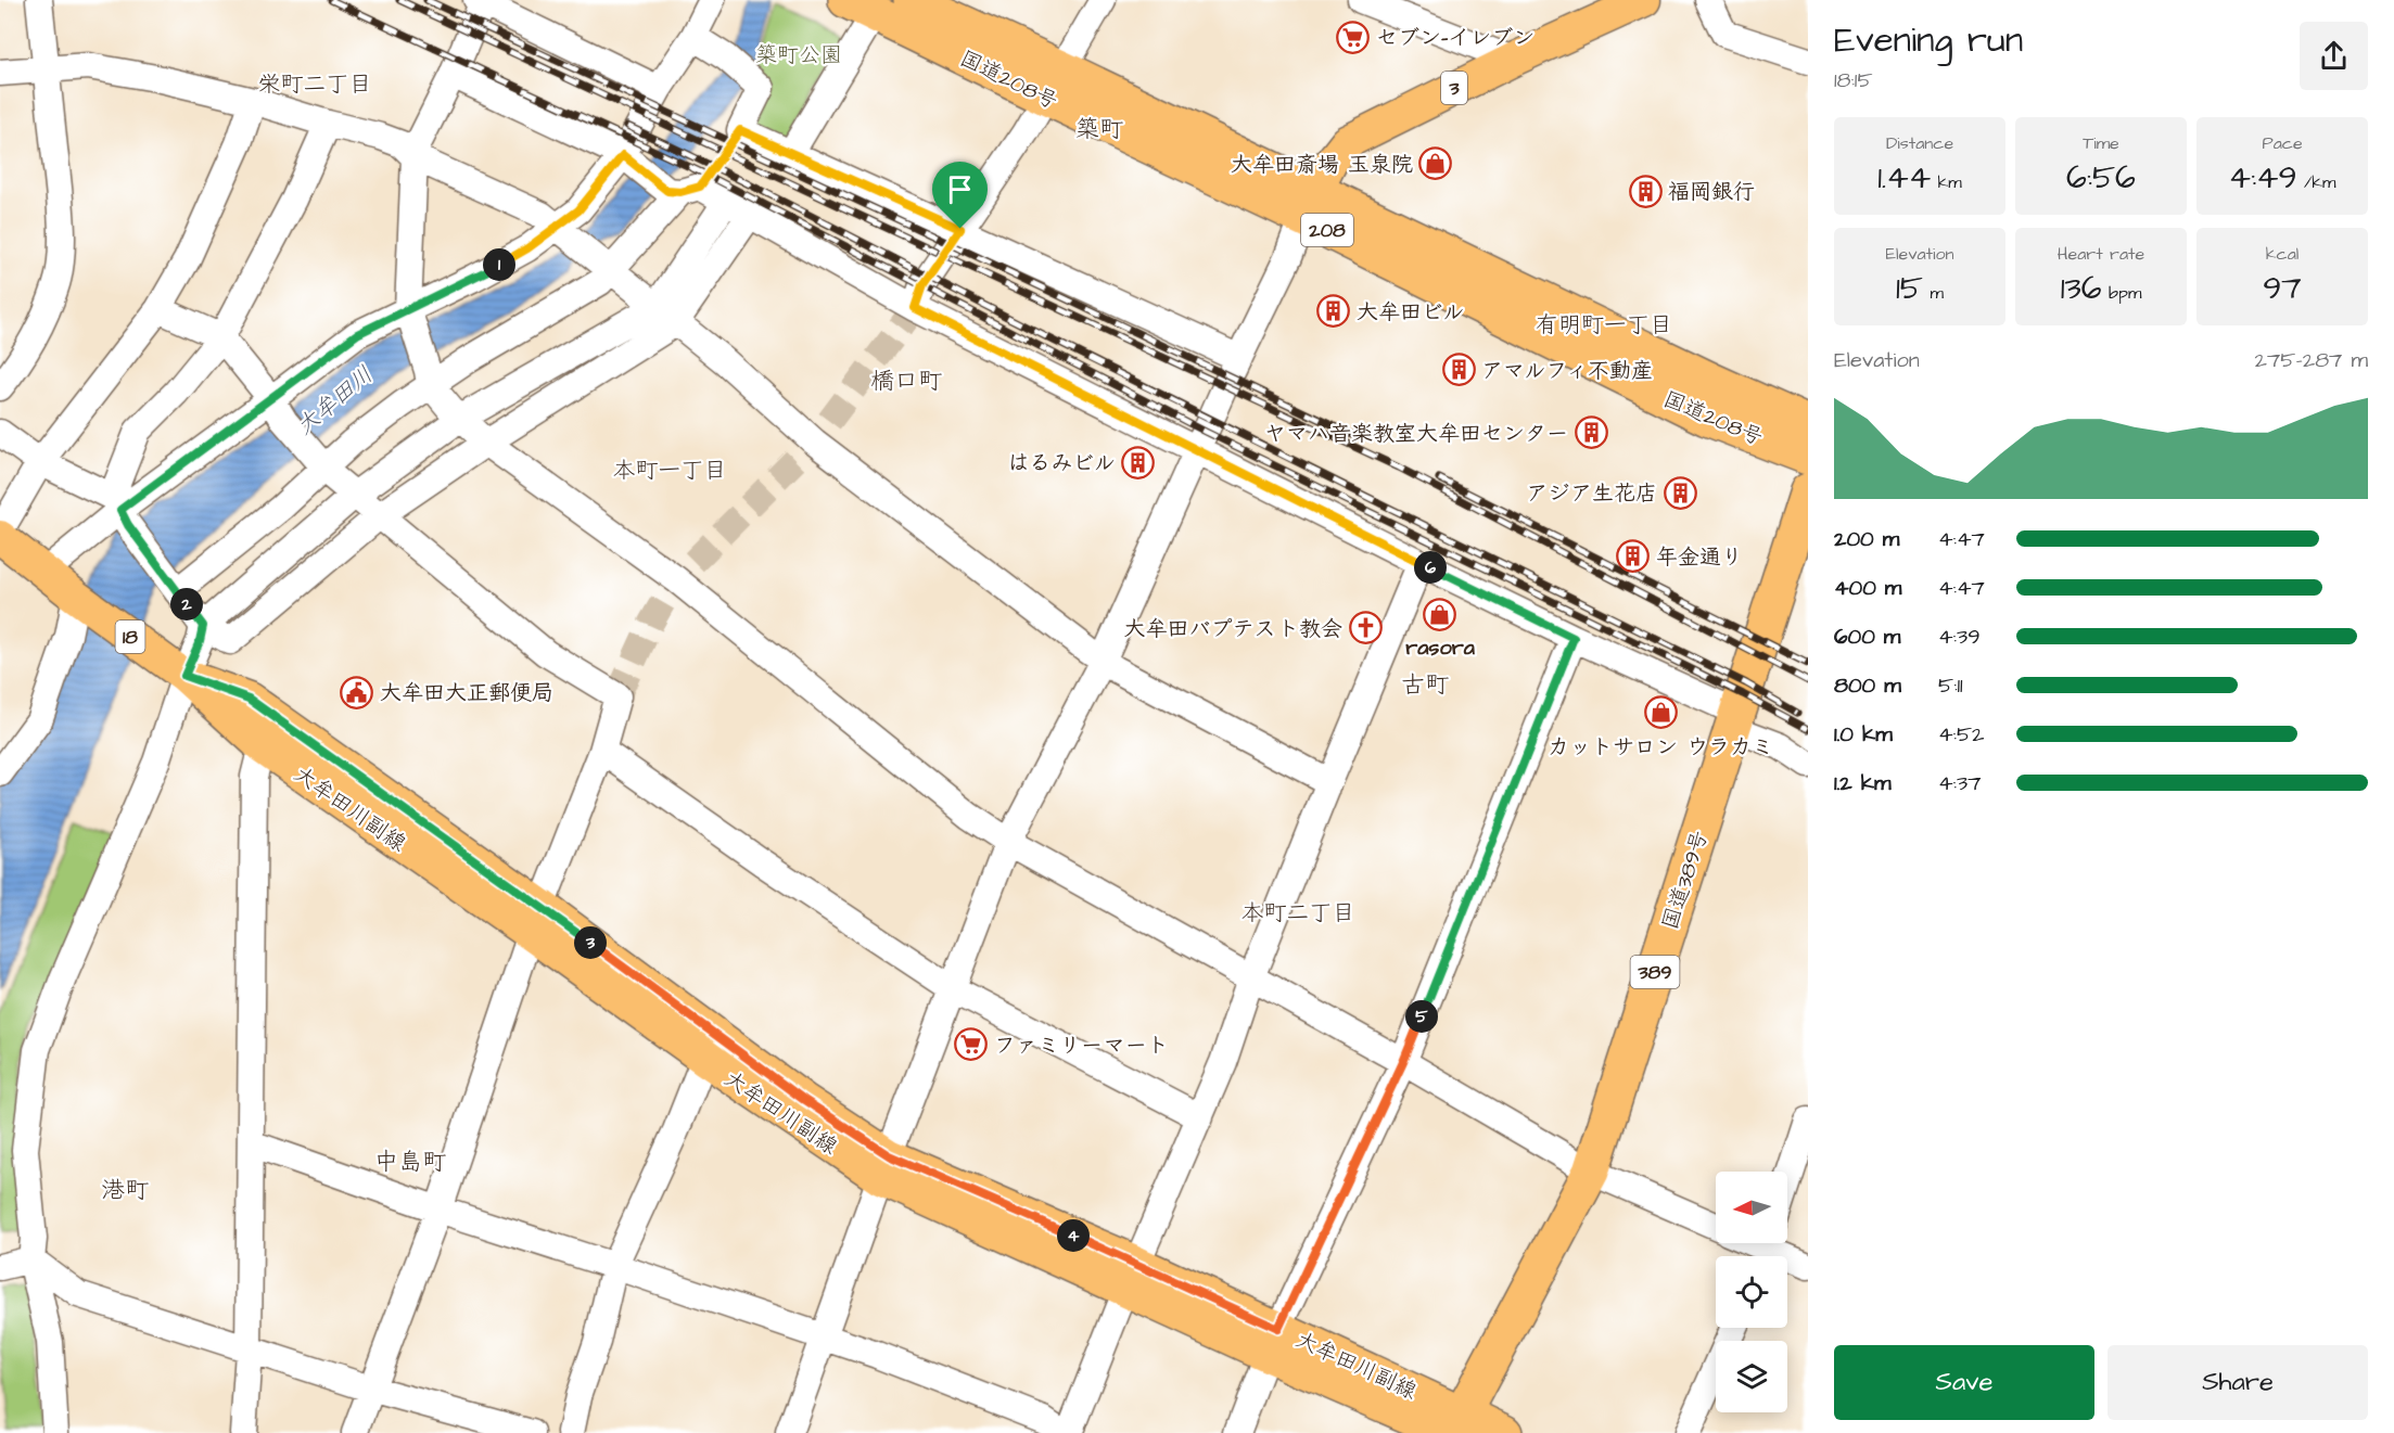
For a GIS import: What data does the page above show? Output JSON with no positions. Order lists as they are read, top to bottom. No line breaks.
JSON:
{"streets":{"highway":["国道208号","208","国道389号","389"],"main road":["3","18","大牟田川副線"]},"crossings":[["国道208号","3"],["大牟田川副線","国道389号"]],"districts":["栄町二丁目","築町","有明町一丁目","橋口町","本町一丁目","古町","本町二丁目","中島町","港町"],"water":["大牟田川"],"parks":["築町公園"],"places":{"supermarket":["セブン-イレブン","ファミリーマート"],"shop":["大牟田斎場 玉泉院","rasora","カットサロン ウラカミ"],"building":["福岡銀行","大牟田ビル","アマルフィ不動産","ヤマハ音楽教室大牟田センター","はるみビル","アジア生花店","年金通り"],"church":["大牟田バプテスト教会"],"public building":["大牟田大正郵便局"]},"north":"left","page":{"heading":["Evening run","18:15"],"stats":[["Distance","1.44 km"],["Time","6:56"],["Pace","4:49 /km"],["Elevation","15 m"],["Heart rate","136 bpm"],["kcal","97"]],"pins":["1","6","2","3","5","4"],"chart":["Elevation","275–287 m"],"list":[{"name":"200 m","note":"4:47"},{"name":"400 m","note":"4:47"},{"name":"600 m","note":"4:39"},{"name":"800 m","note":"5:11"},{"name":"1.0 km","note":"4:52"},{"name":"1.2 km","note":"4:37"}],"buttons":["Save","Share"]}}
